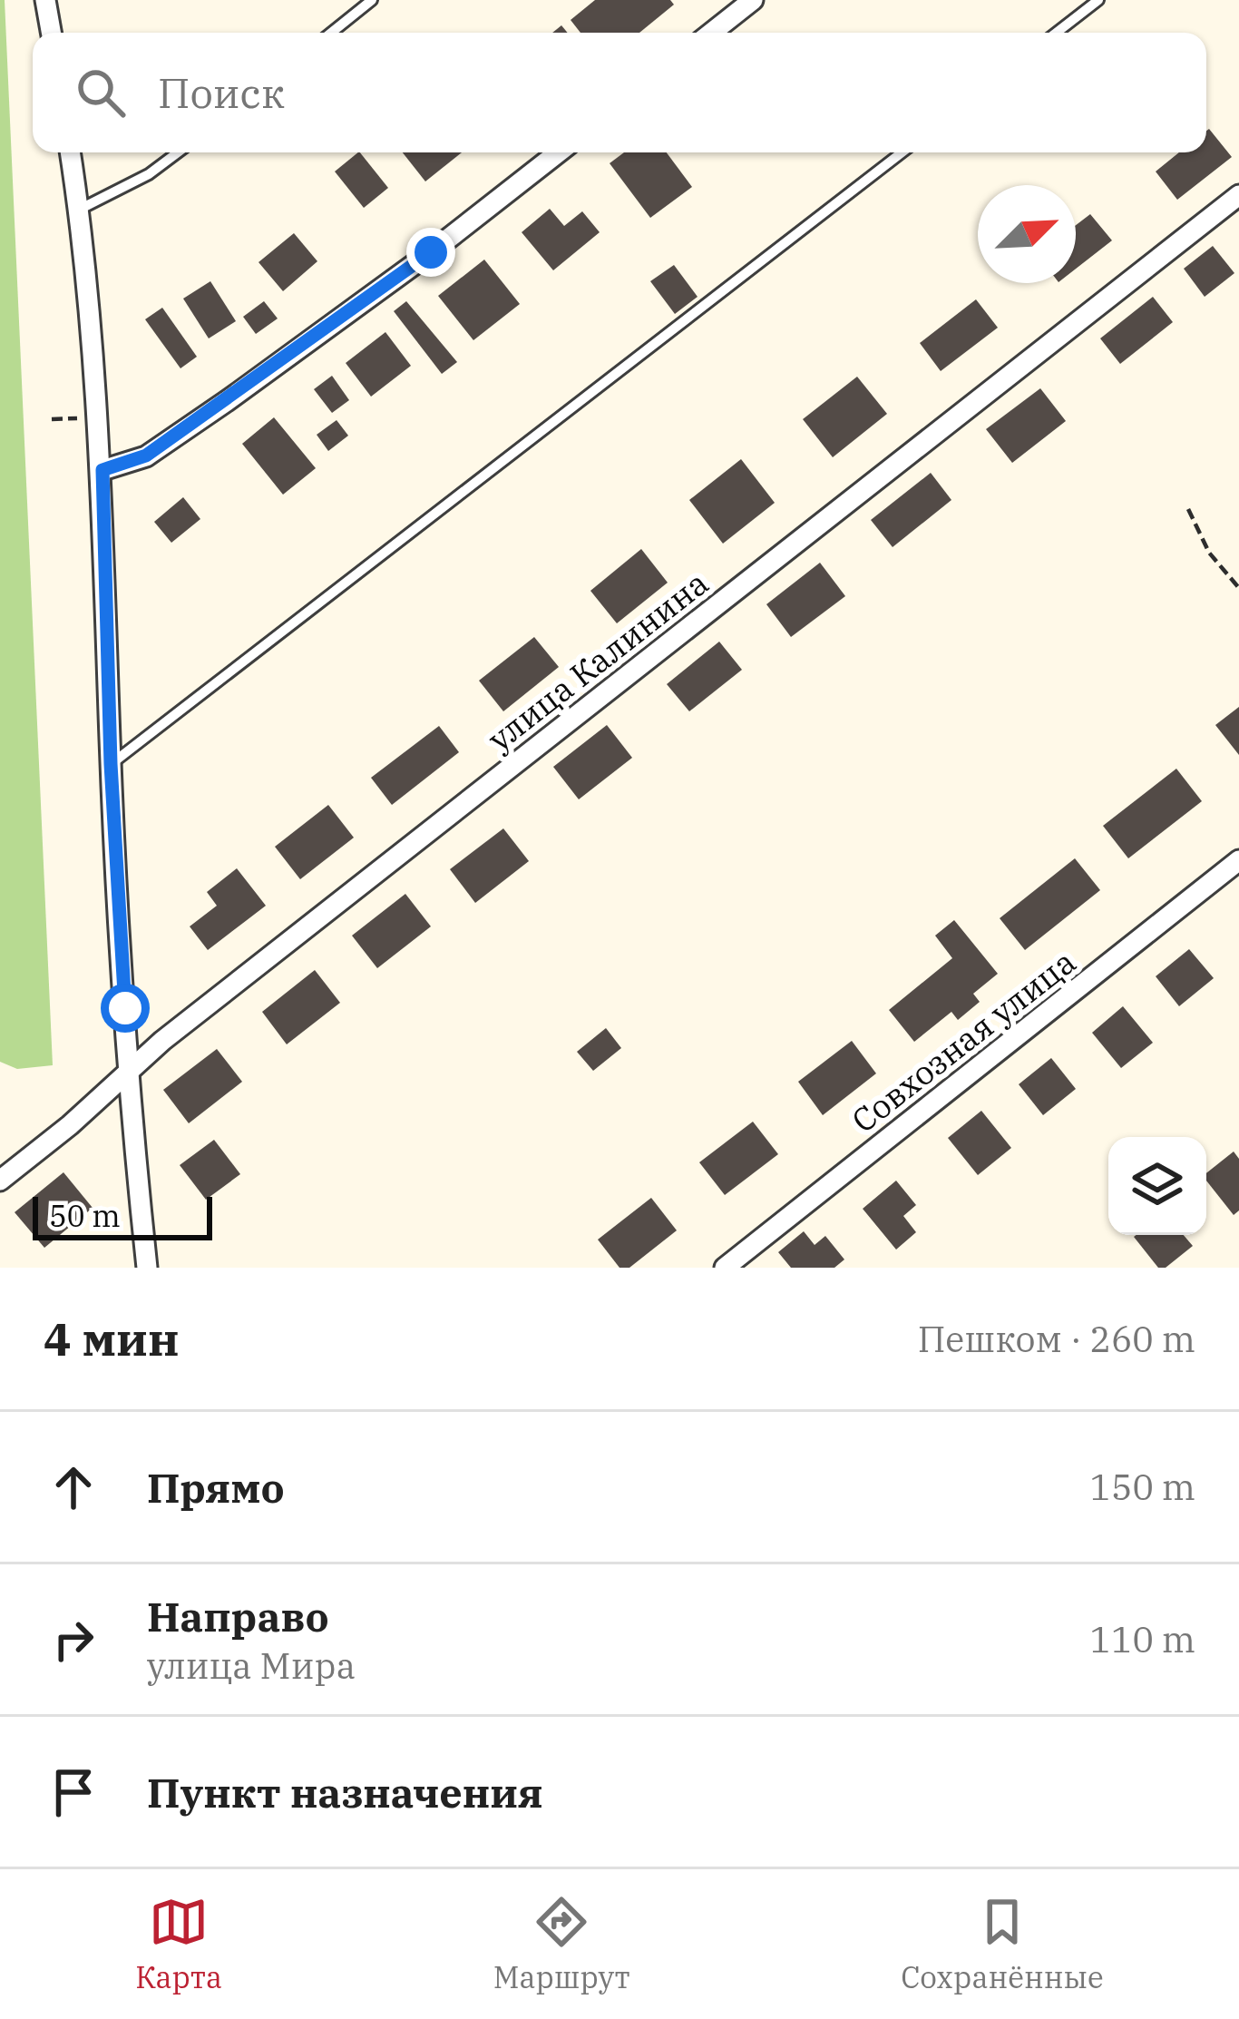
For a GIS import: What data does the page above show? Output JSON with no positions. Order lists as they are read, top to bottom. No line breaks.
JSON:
{"streets":{"street":["улица Калинина","Совхозная улица"]},"scale_bar":"50 m","north":"top right","page":{"search":"Поиск","scale":"50 m","heading":["4 мин","Пешком · 260 m"],"list":[["Прямо","150 m"],["Направо","улица Мира","110 m"],"Пункт назначения"],"nav":["Карта","Маршрут","Сохранённые"]}}
